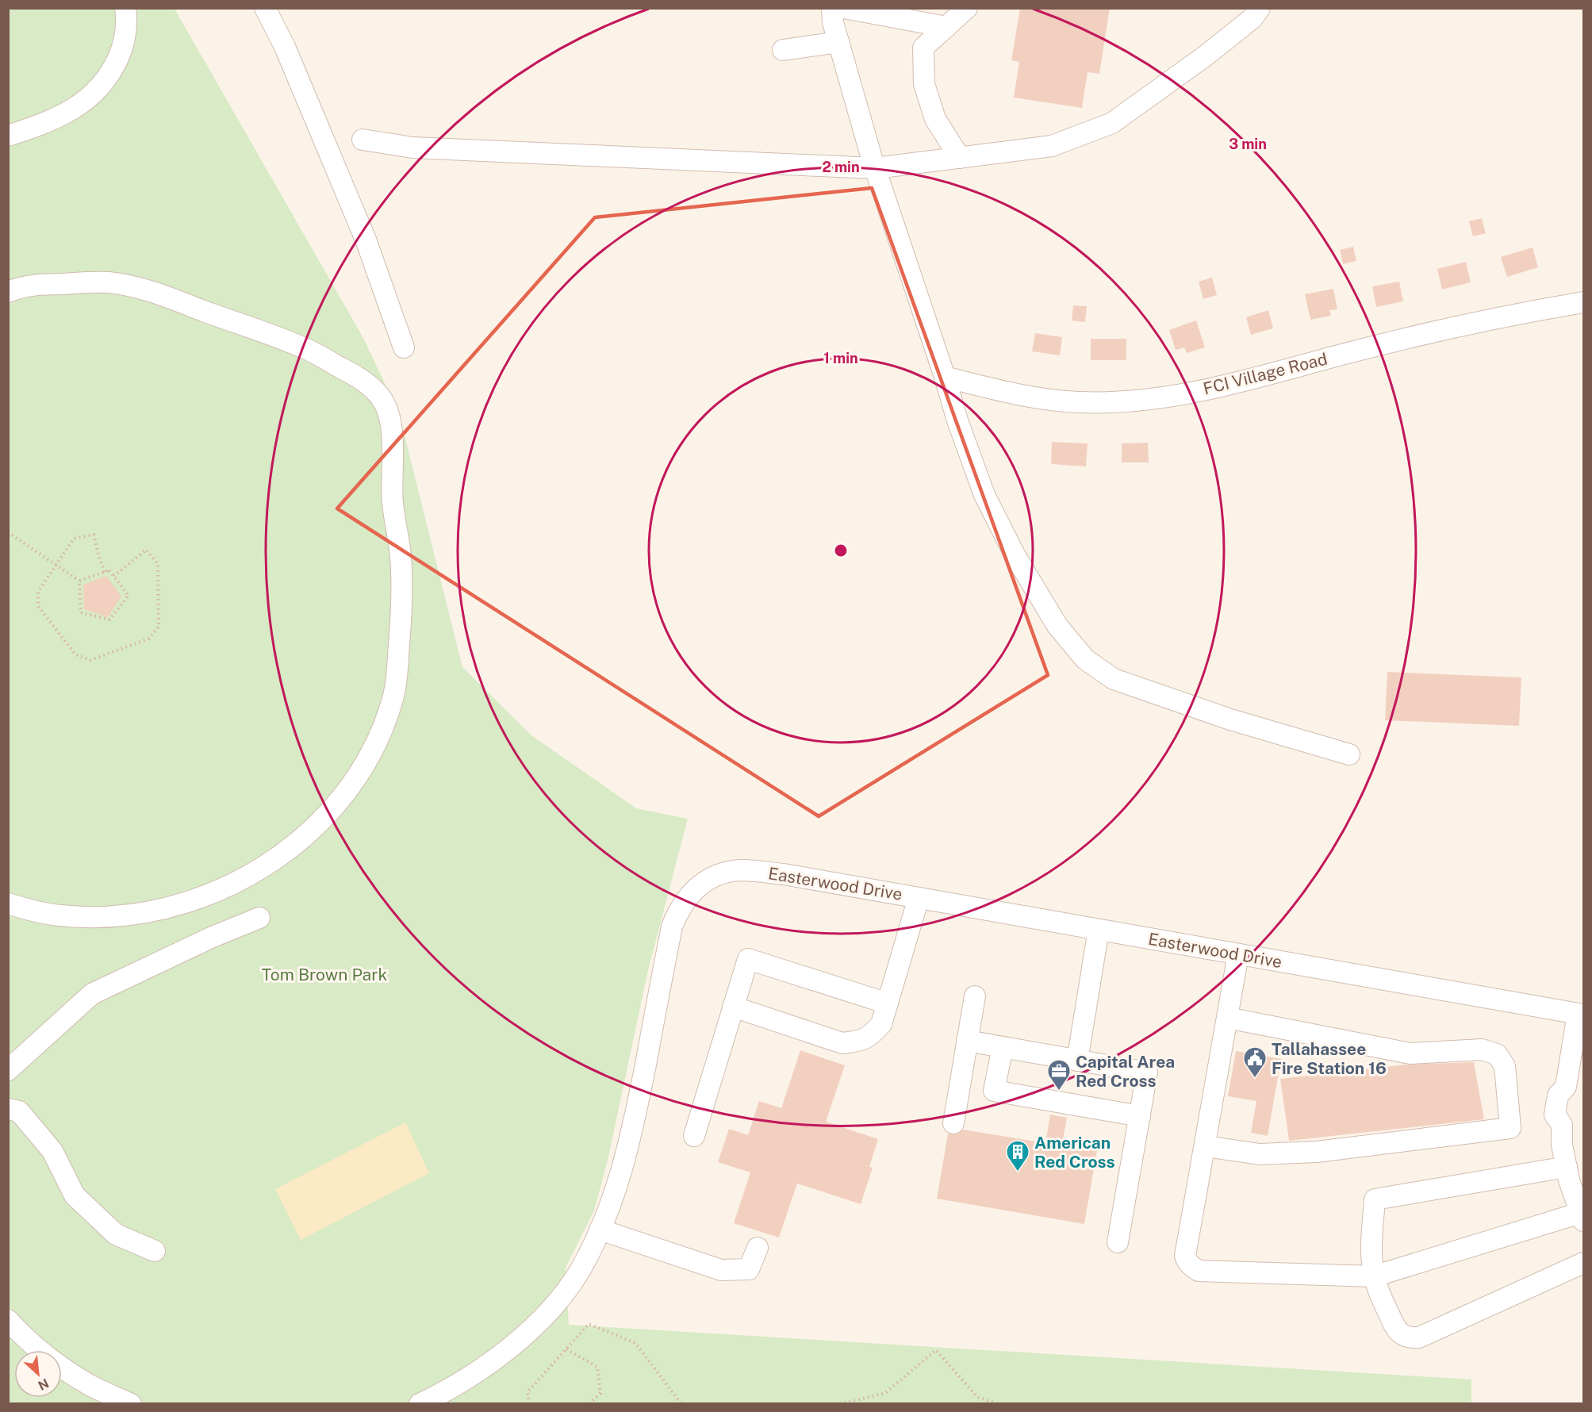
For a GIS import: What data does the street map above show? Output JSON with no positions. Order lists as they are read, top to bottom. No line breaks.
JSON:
{"streets":{"street":["FCI Village Road","Easterwood Drive"]},"parks":["Tom Brown Park"],"places":{"public building":["Tallahassee Fire Station 16"],"office":["Capital Area Red Cross"],"building":["American Red Cross"]},"north":"bottom right","rings":["3 min","2 min","1 min"]}
